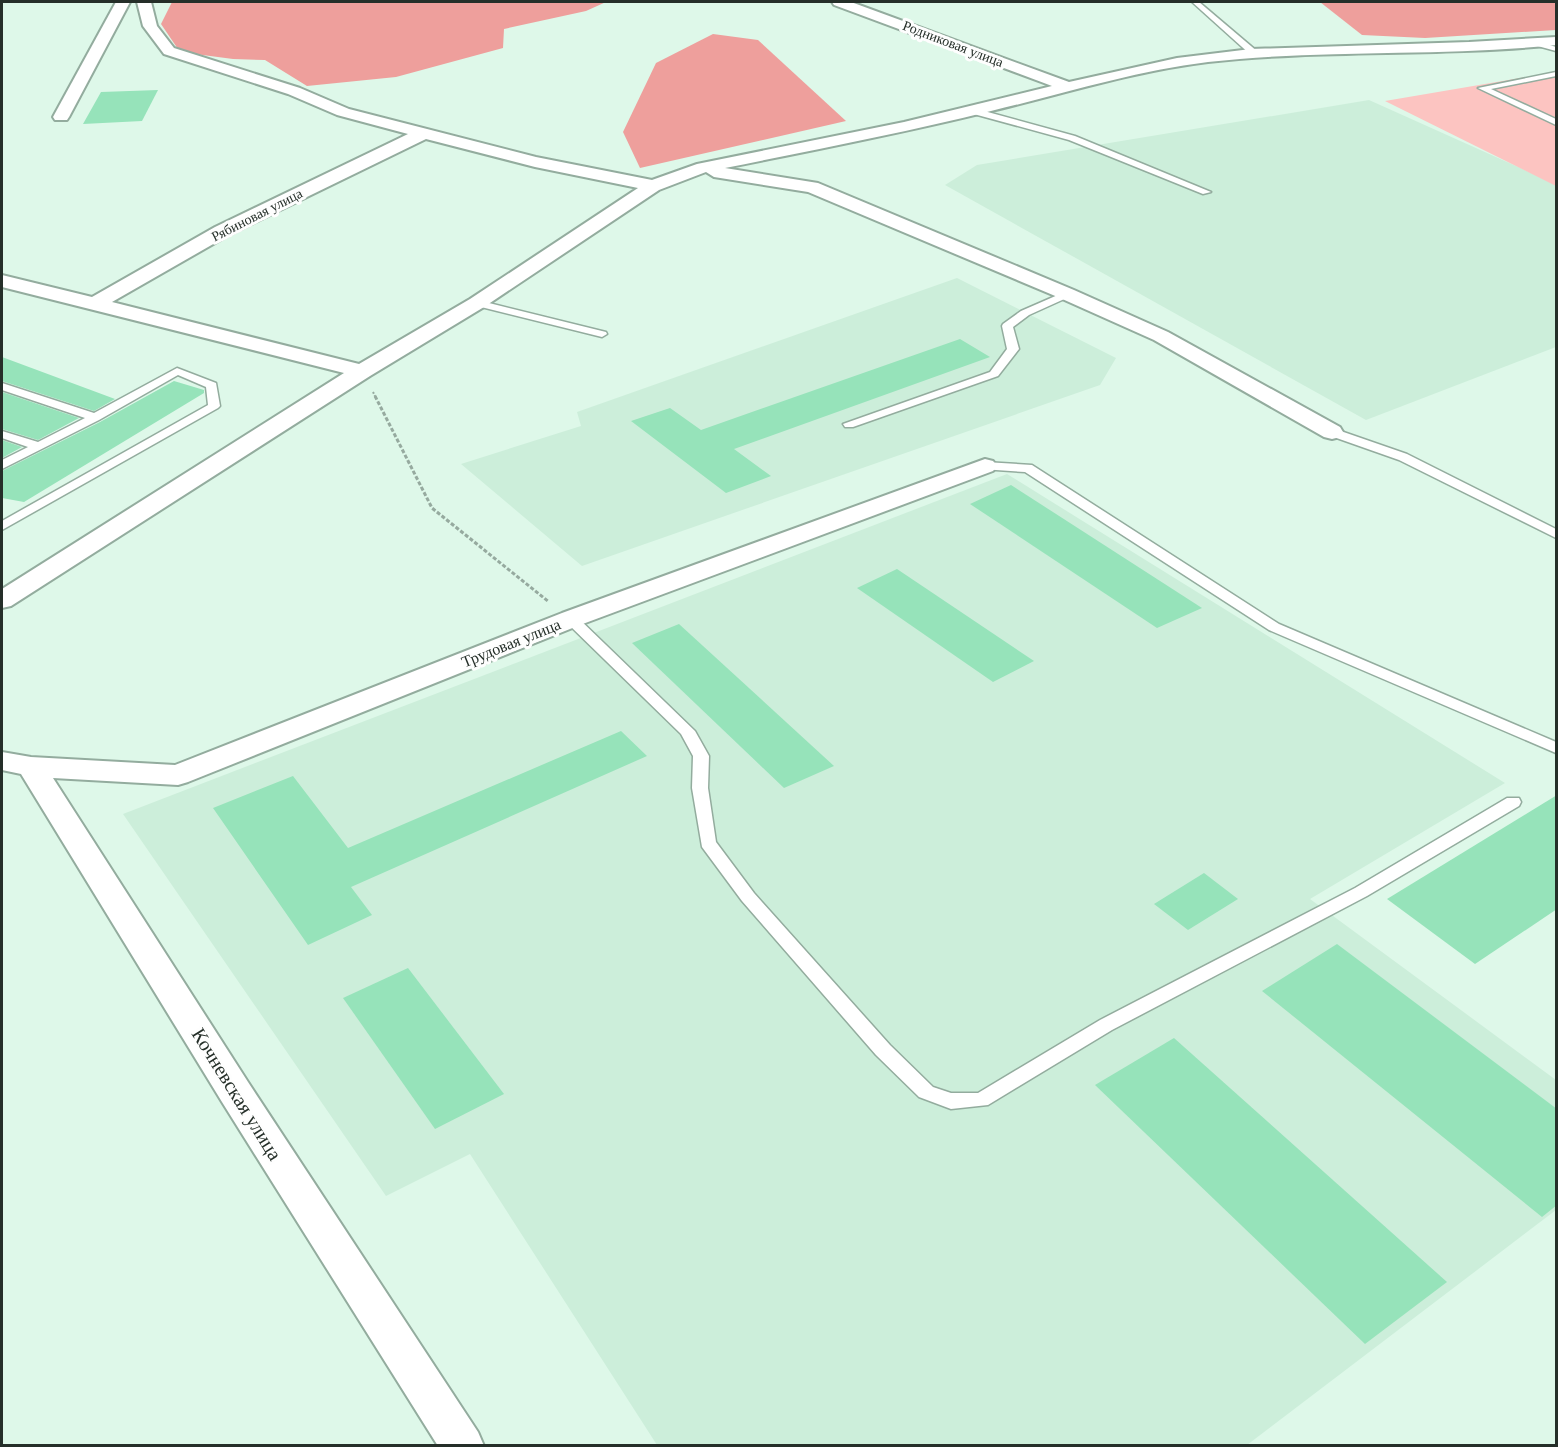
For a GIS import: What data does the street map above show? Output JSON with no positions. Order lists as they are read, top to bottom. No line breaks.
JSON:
{"streets":{"street":["Родниковая улица","Рябиновая улица","Трудовая улица","Кочневская улица"]},"crossings":[["Трудовая улица","Кочневская улица"]]}
